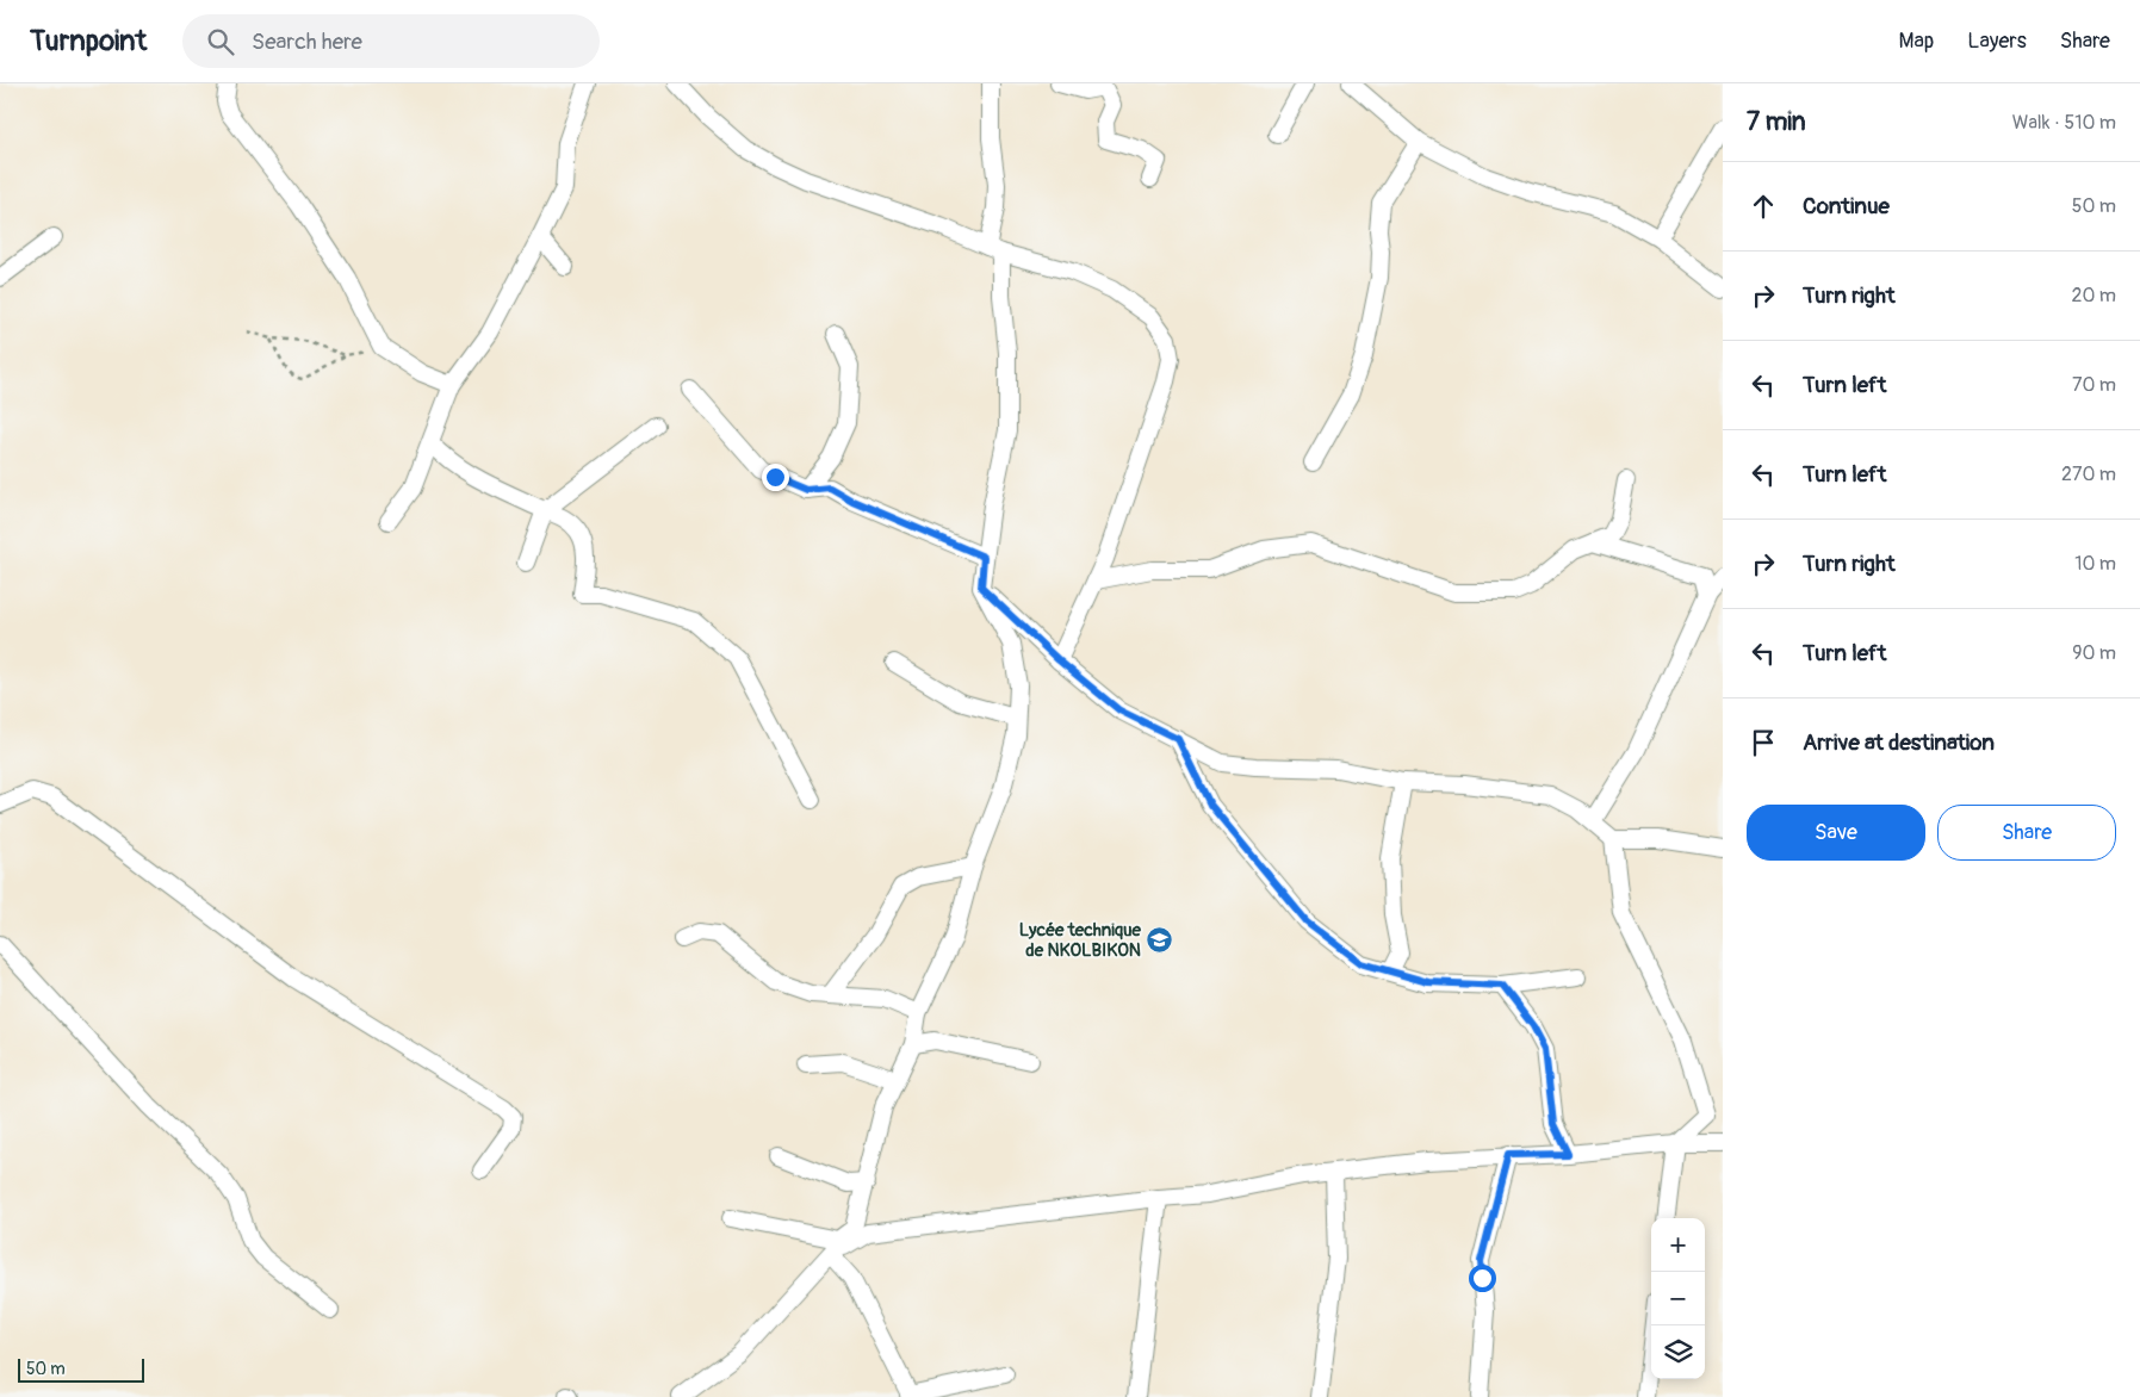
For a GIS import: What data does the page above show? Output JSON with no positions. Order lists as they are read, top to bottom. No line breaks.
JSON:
{"places":{"school or university":["Lycée technique de NKOLBIKON"]},"scale_bar":"50 m","page":{"header":"Turnpoint","search":"Search here","nav":["Map","Layers","Share"],"heading":["7 min","Walk · 510 m"],"list":[["Continue","50 m"],["Turn right","20 m"],["Turn left","70 m"],["Turn left","270 m"],["Turn right","10 m"],["Turn left","90 m"],"Arrive at destination"],"buttons":["Save","Share"],"map_buttons":["+","−"],"scale":"50 m"}}
